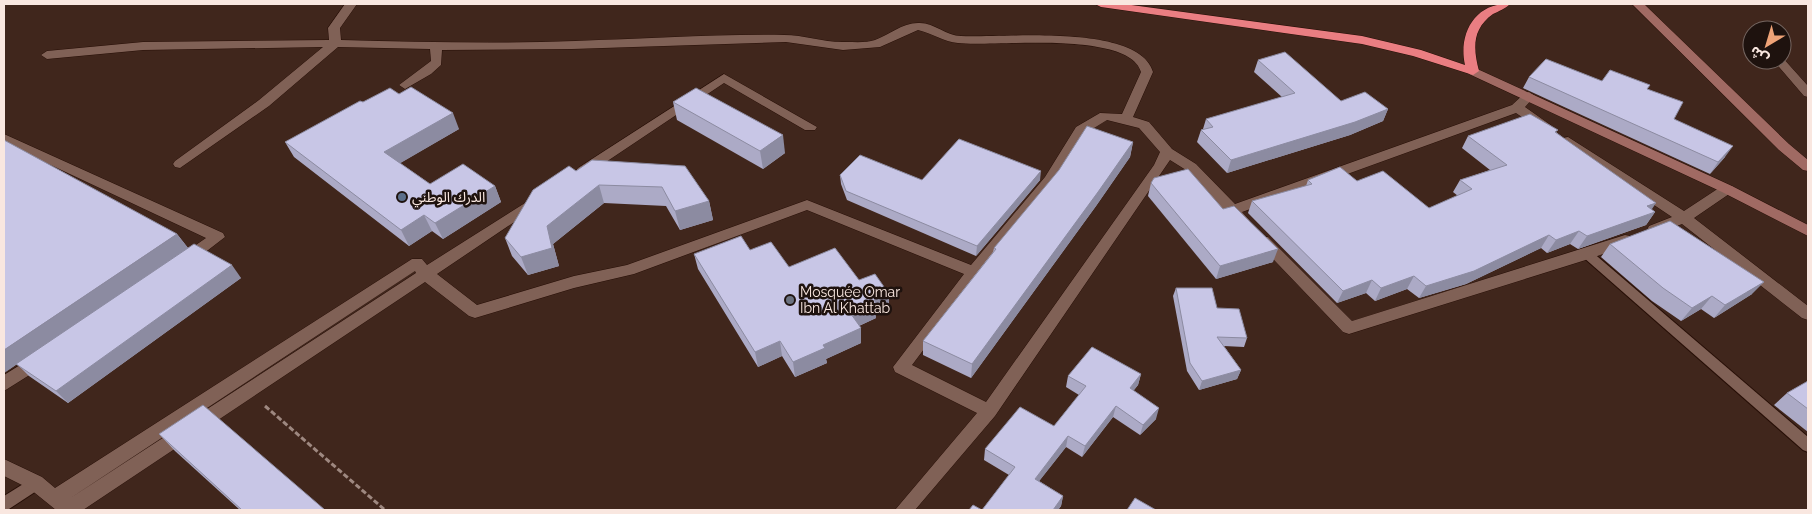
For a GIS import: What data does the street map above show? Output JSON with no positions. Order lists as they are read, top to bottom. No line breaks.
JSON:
{"places":["الدرك الوطني","Mosquée Omar Ibn Al Khattab"],"north":"bottom left"}
